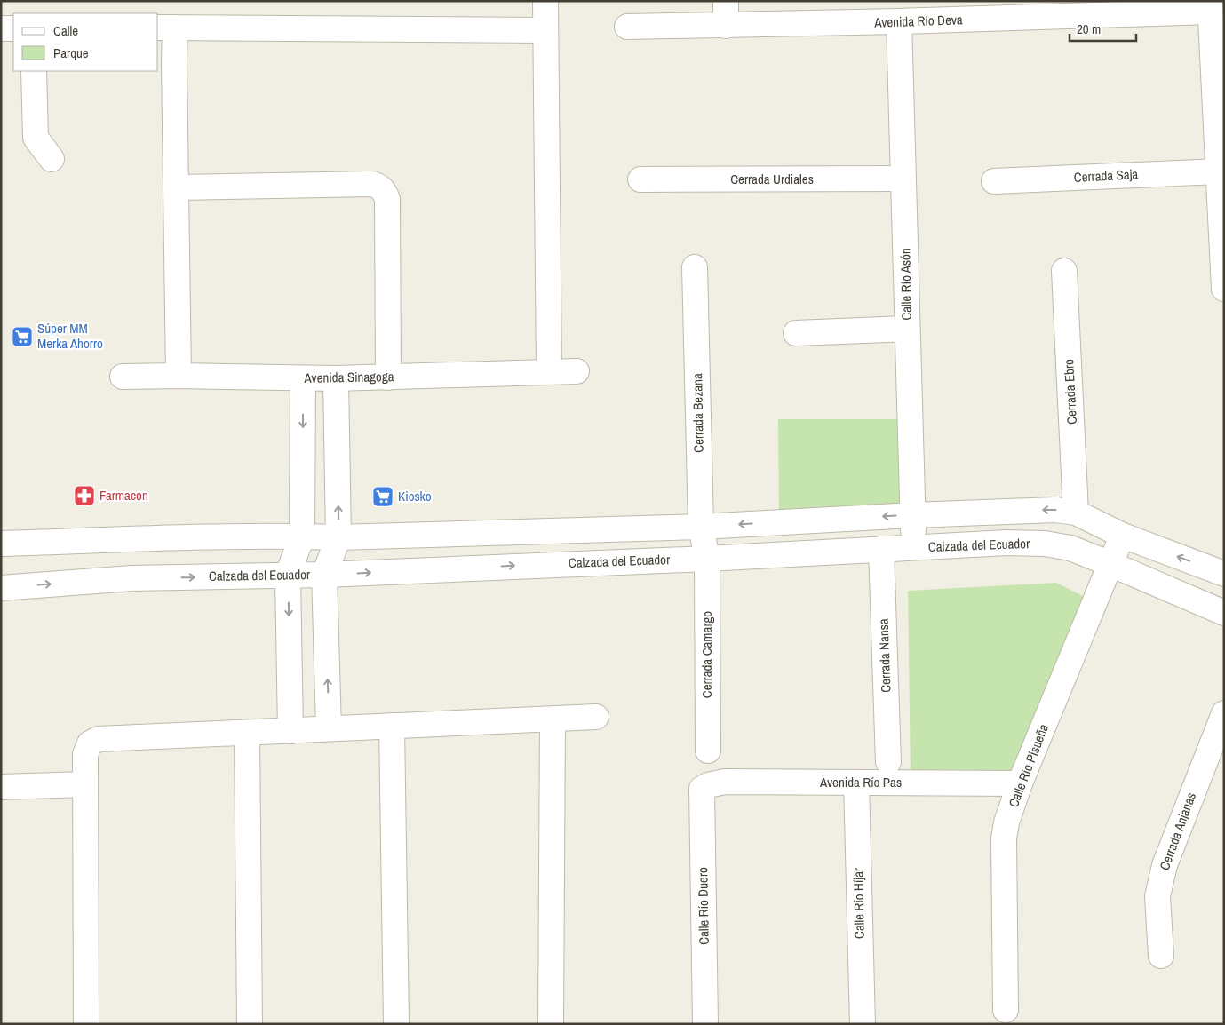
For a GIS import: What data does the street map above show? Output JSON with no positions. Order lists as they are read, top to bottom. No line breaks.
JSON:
{"streets":{"street":["Avenida Río Deva","Cerrada Saja","Cerrada Urdiales","Calle Río Asón","Avenida Sinagoga","Cerrada Ebro","Cerrada Bezana","Calzada del Ecuador","Cerrada Camargo","Cerrada Nansa","Calle Río Pisueña","Avenida Río Pas","Cerrada Anjanas","Calle Río Híjar","Calle Río Duero"]},"crossings":[["Avenida Río Deva","Calle Río Asón"],["Cerrada Urdiales","Calle Río Asón"],["Calle Río Asón","Calzada del Ecuador"],["Cerrada Bezana","Calzada del Ecuador"],["Cerrada Bezana","Cerrada Camargo"],["Calzada del Ecuador","Cerrada Camargo"],["Calzada del Ecuador","Cerrada Nansa"],["Calzada del Ecuador","Calle Río Pisueña"],["Calle Río Pisueña","Avenida Río Pas"],["Avenida Río Pas","Calle Río Híjar"],["Avenida Río Pas","Calle Río Duero"]],"places":{"supermarket":["Súper MM Merka Ahorro","Kiosko"],"pharmacy":["Farmacon"]},"legend":["Calle","Parque"],"scale_bar":"20 m"}
